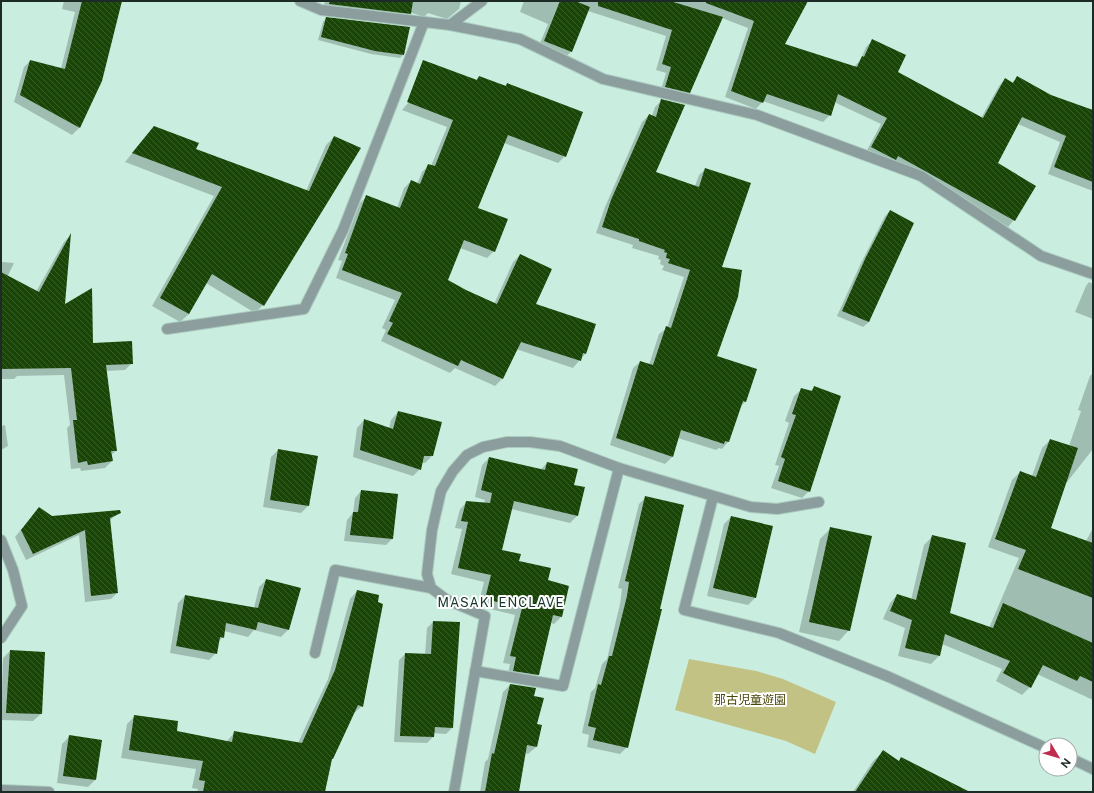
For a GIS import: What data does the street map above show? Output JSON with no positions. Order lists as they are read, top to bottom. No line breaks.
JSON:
{"districts":["MASAKI ENCLAVE"],"parks":["那古児童遊園"],"north":"bottom right"}
